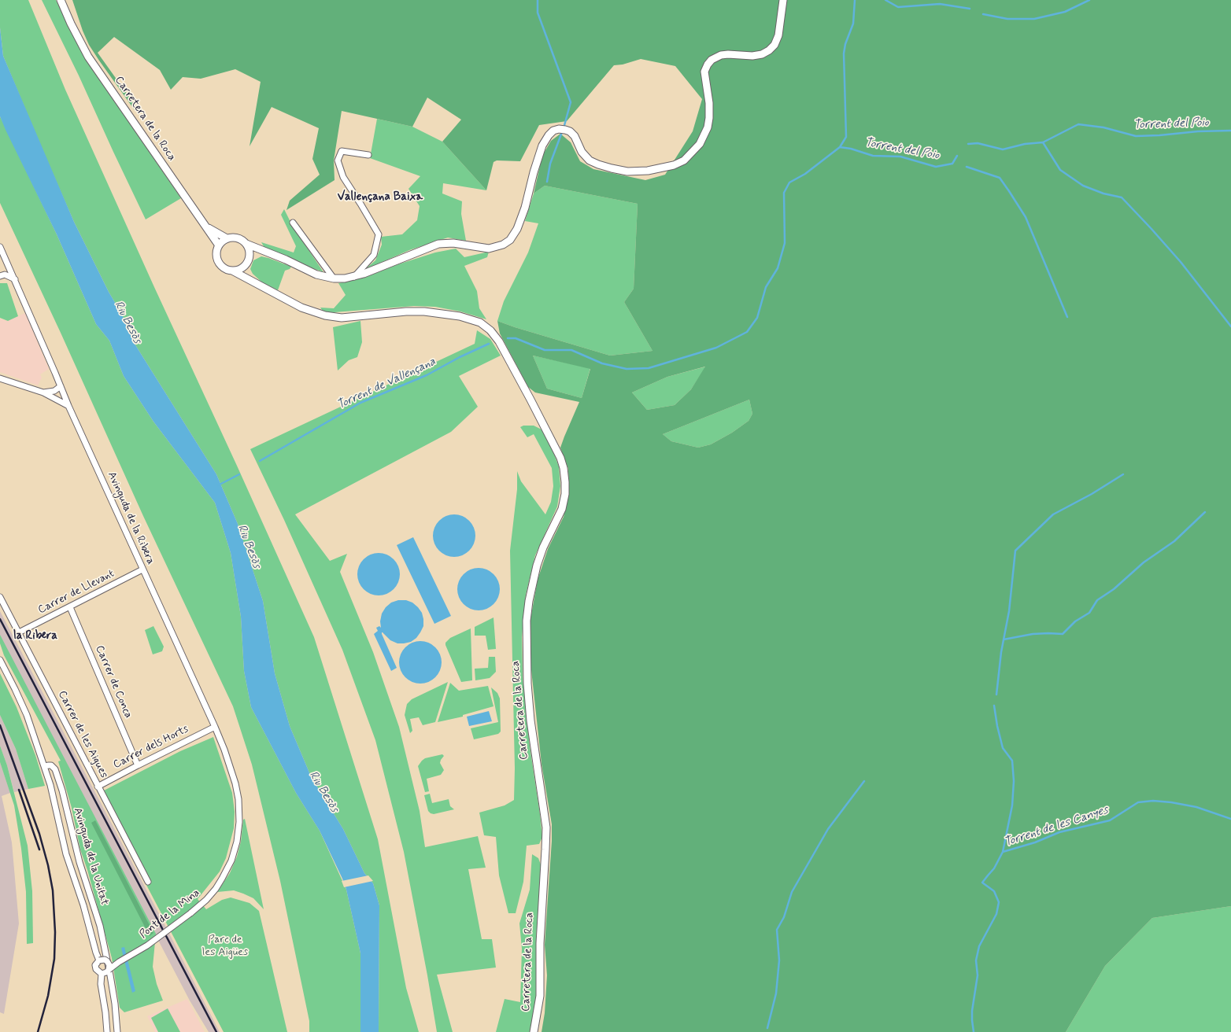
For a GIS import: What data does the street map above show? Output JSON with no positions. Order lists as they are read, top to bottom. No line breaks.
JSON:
{"streets":{"street":["Carretera de la Roca","Avinguda de la Ribera","Carrer de Llevant","Carrer de Conca","Carrer de les Aigues","Carrer dels Horts","Avinguda de la Unitat","Pont de la Mina"]},"crossings":[["Avinguda de la Ribera","Carrer de Llevant"],["Avinguda de la Ribera","Carrer dels Horts"],["Avinguda de la Ribera","Pont de la Mina"],["Carrer de Llevant","Carrer de Conca"],["Carrer de Llevant","Carrer de les Aigues"],["Carrer de Conca","Carrer dels Horts"],["Carrer de les Aigues","Carrer dels Horts"]],"districts":["Vallençana Baixa","la Ribera"],"water":["Torrent del Poio","Riu Besòs","Torrent de Vallençana","Torrent de les Canyes"],"parks":["Parc de les Aigües"]}
